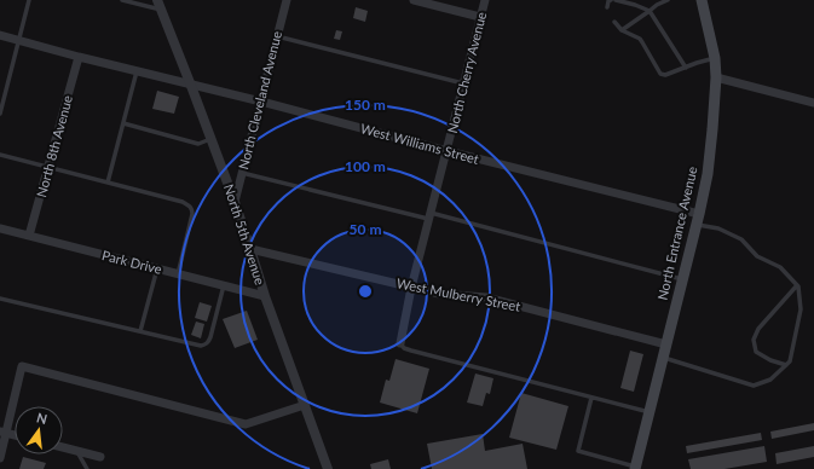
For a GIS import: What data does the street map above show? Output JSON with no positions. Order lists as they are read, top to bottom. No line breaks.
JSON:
{"streets":{"main road":["North Entrance Avenue"],"street":["North Cherry Avenue","North Cleveland Avenue","West Williams Street","North 8th Avenue","North 5th Avenue","Park Drive","West Mulberry Street"]},"crossings":[["North Cherry Avenue","West Williams Street"],["North Cherry Avenue","West Mulberry Street"],["North Cleveland Avenue","West Williams Street"],["North Cleveland Avenue","North 5th Avenue"],["West Williams Street","North 8th Avenue"],["West Williams Street","North Entrance Avenue"],["West Williams Street","North 5th Avenue"],["North 8th Avenue","Park Drive"],["North Entrance Avenue","West Mulberry Street"],["North 5th Avenue","Park Drive"],["North 5th Avenue","West Mulberry Street"]],"north":"top","rings":["150 m","100 m","50 m"]}
